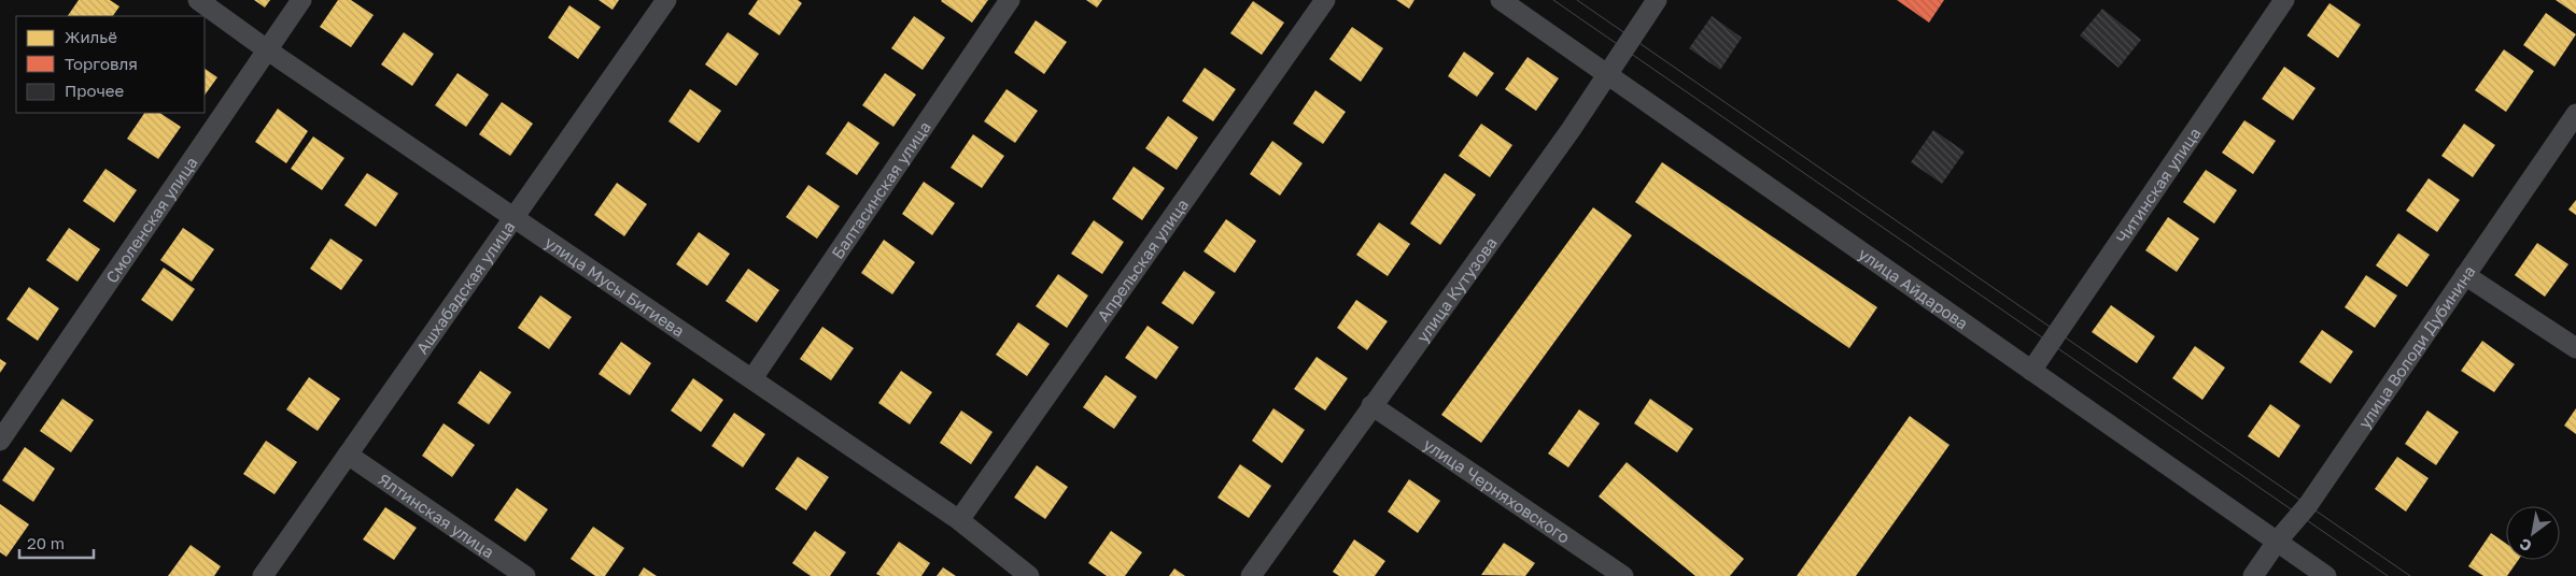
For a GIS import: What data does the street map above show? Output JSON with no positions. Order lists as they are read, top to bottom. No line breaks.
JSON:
{"streets":{"street":["Читинская улица","Балтасинская улица","Смоленская улица","Апрельская улица","улица Мусы Бигиева","Ашхабадская улица","улица Айдарова","улица Кутузова","улица Володи Дубинина","улица Черняховского","Ялтинская улица"]},"crossings":[["Читинская улица","улица Айдарова"],["Балтасинская улица","улица Мусы Бигиева"],["Смоленская улица","улица Мусы Бигиева"],["Апрельская улица","улица Мусы Бигиева"],["улица Мусы Бигиева","Ашхабадская улица"],["Ашхабадская улица","Ялтинская улица"],["улица Айдарова","улица Кутузова"],["улица Айдарова","улица Володи Дубинина"],["улица Кутузова","улица Черняховского"]],"legend":["Жильё","Торговля","Прочее"],"scale_bar":"20 m","north":"bottom left"}
